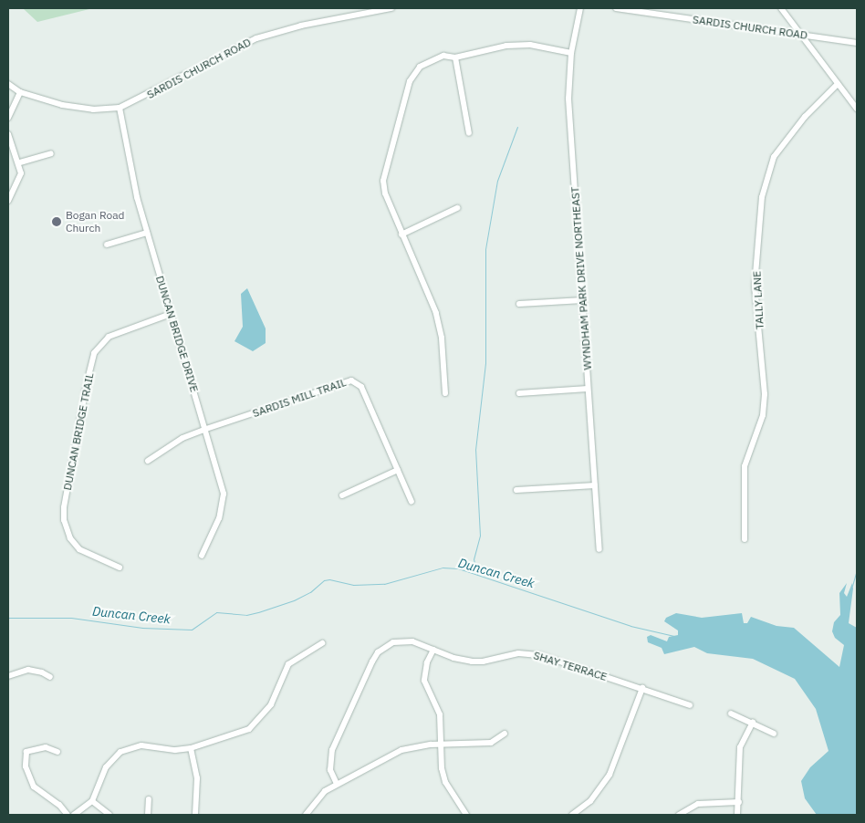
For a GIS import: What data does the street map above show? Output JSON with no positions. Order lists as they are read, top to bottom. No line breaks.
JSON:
{"streets":{"street":["SARDIS CHURCH ROAD","WYNDHAM PARK DRIVE NORTHEAST","TALLY LANE","DUNCAN BRIDGE DRIVE","SARDIS MILL TRAIL","DUNCAN BRIDGE TRAIL","SHAY TERRACE"]},"crossings":[["SARDIS CHURCH ROAD","DUNCAN BRIDGE DRIVE"],["DUNCAN BRIDGE DRIVE","SARDIS MILL TRAIL"],["DUNCAN BRIDGE DRIVE","DUNCAN BRIDGE TRAIL"]],"water":["Duncan Creek"],"places":["Bogan Road Church"]}
